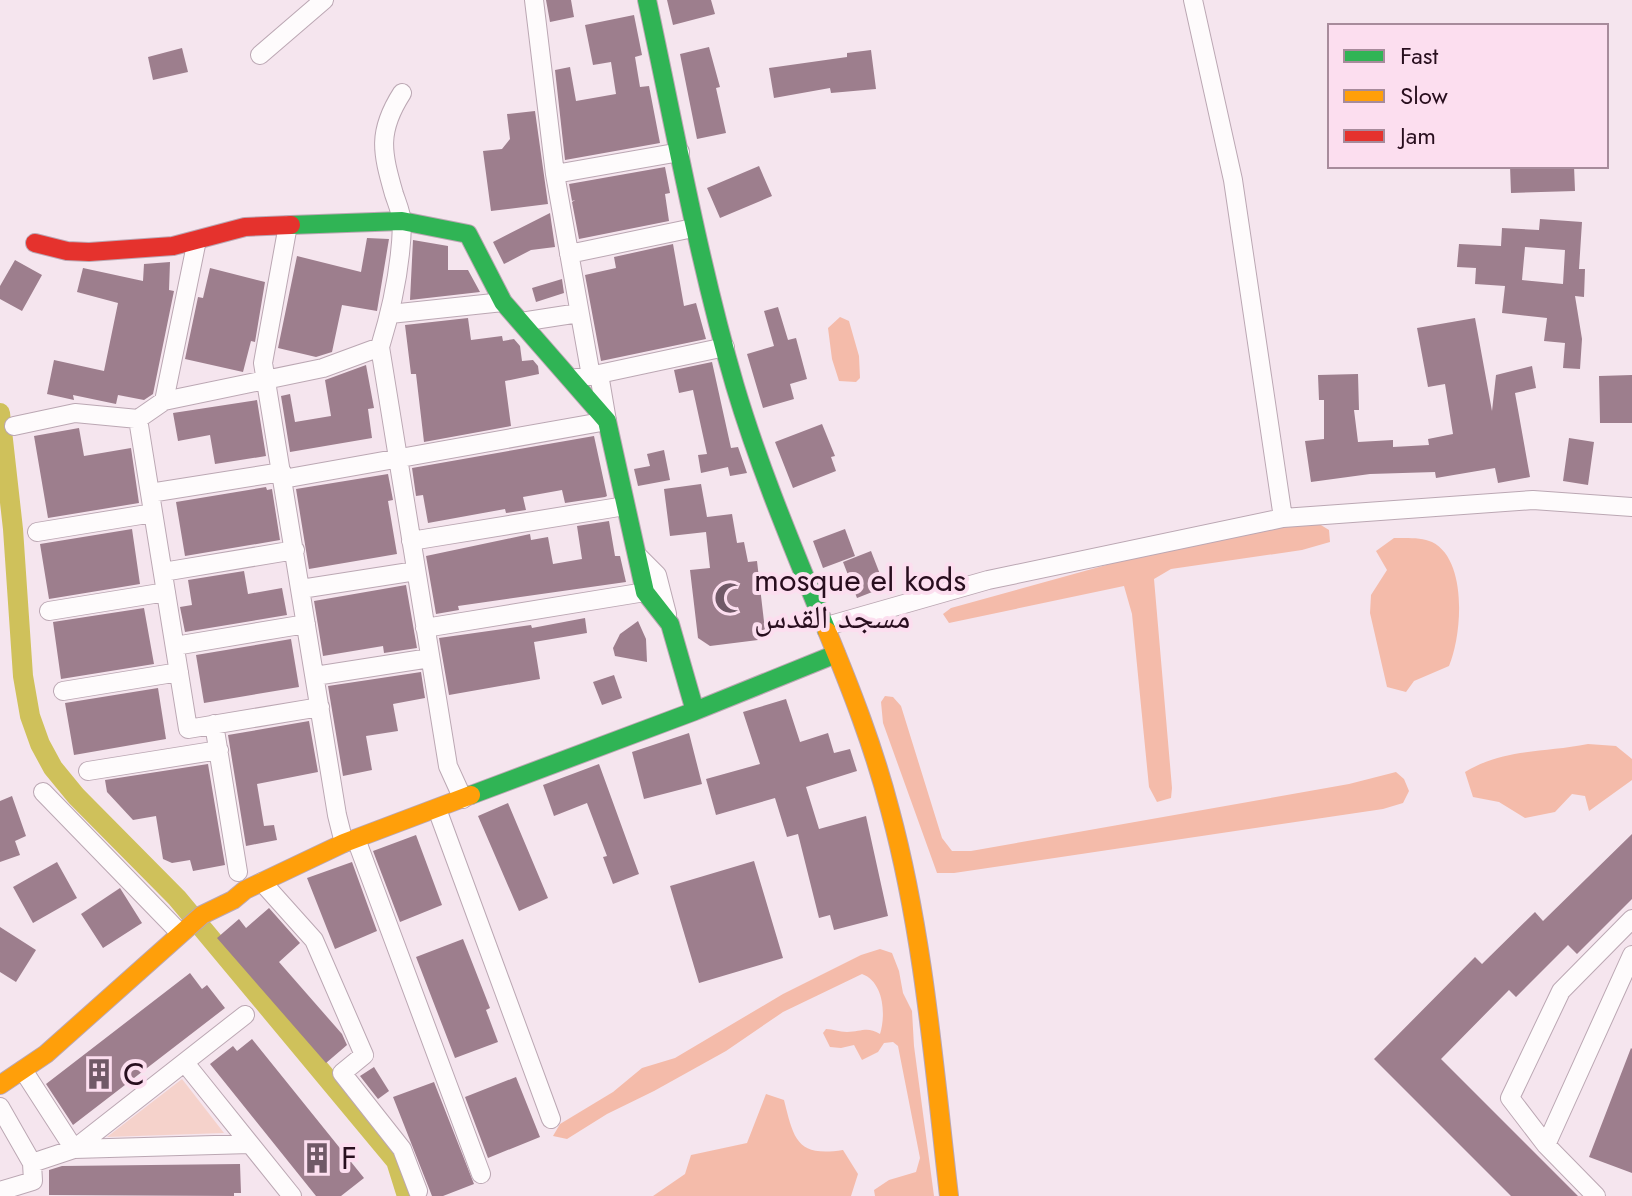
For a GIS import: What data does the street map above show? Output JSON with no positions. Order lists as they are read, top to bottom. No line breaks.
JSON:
{"places":{"mosque":["mosque el kods مسجد القدس"],"building":["C","F"]},"legend":["Fast","Slow","Jam"]}
